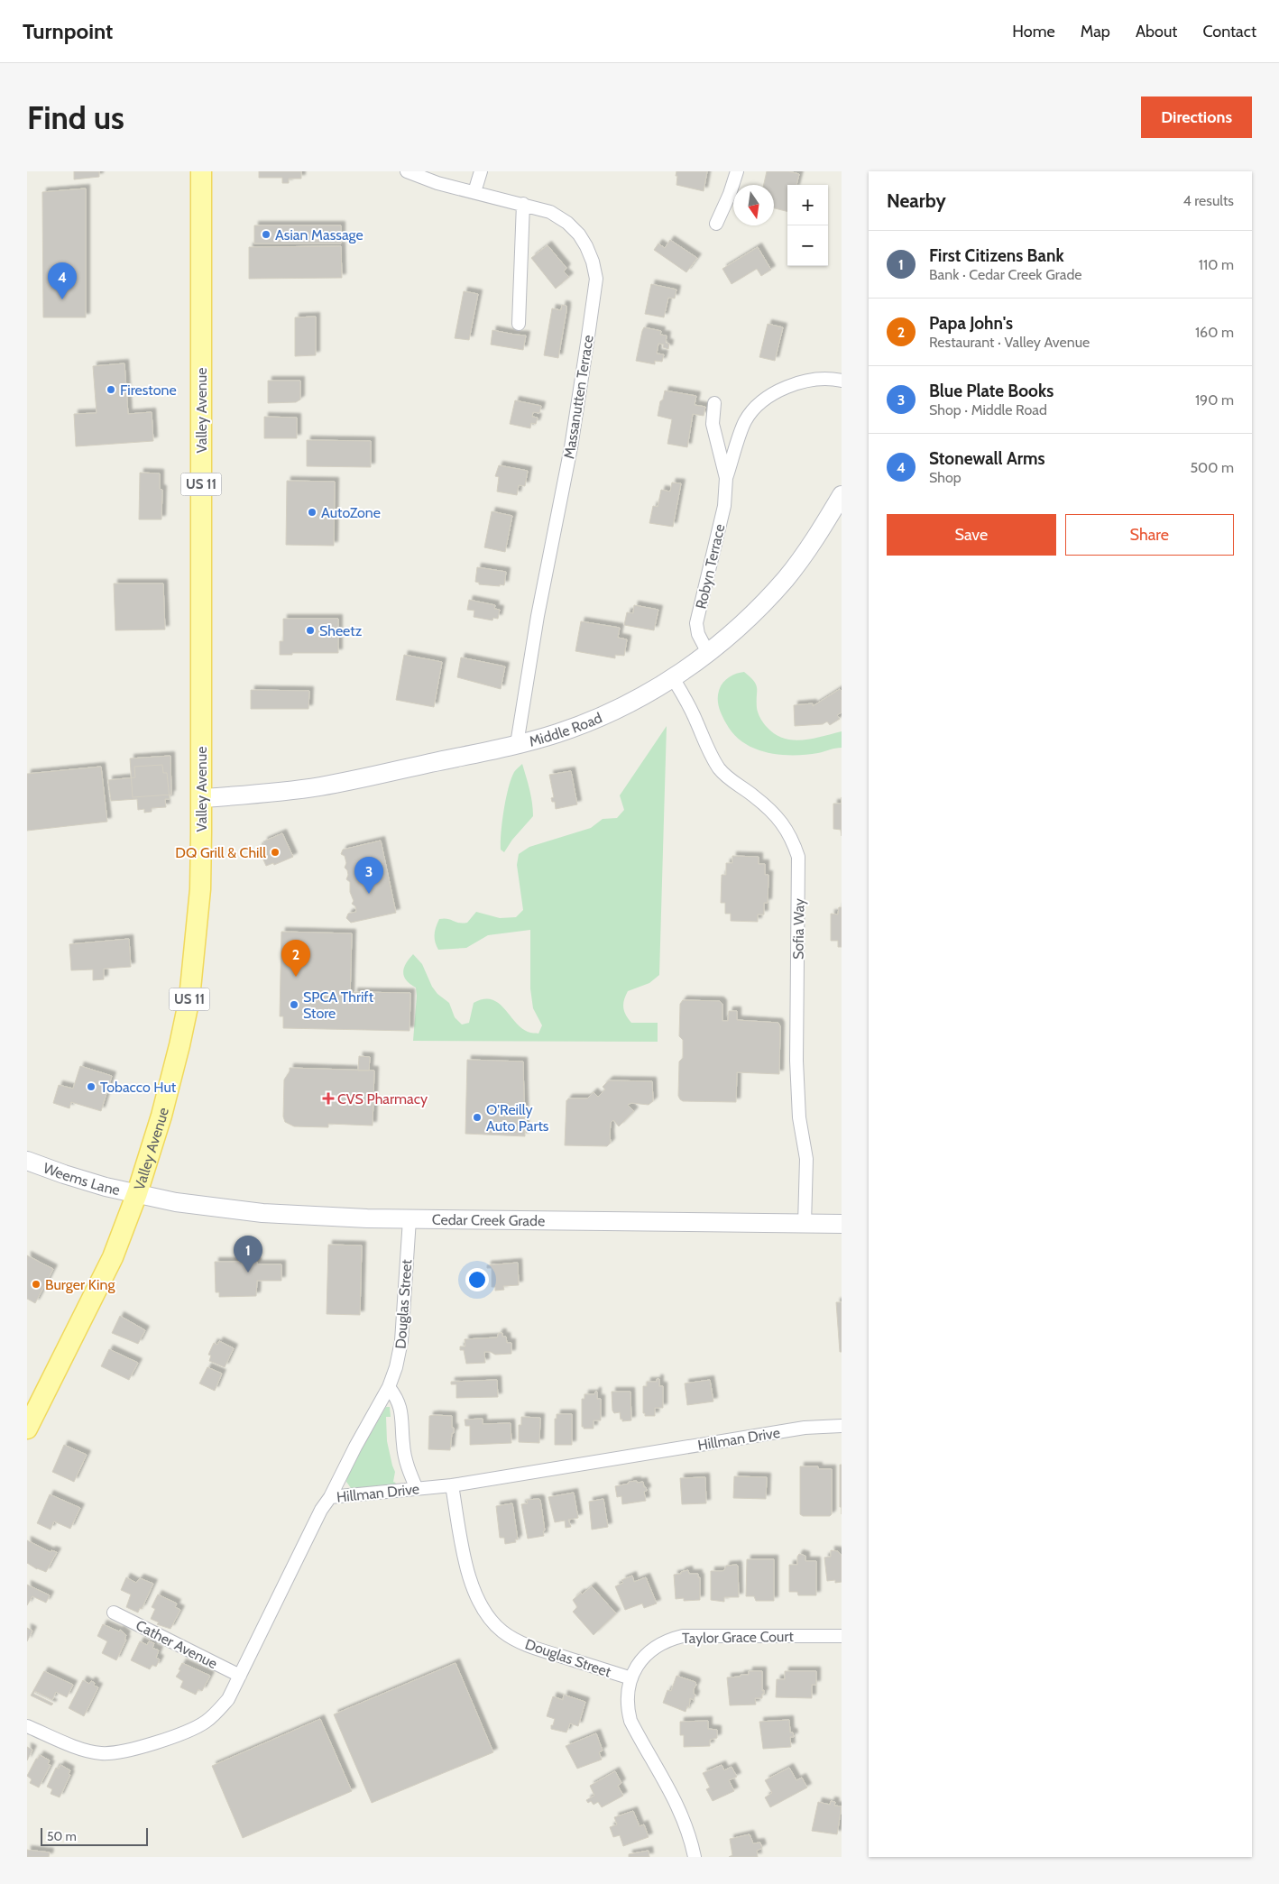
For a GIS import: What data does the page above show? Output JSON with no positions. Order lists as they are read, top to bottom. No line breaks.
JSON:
{"streets":{"main road":["Valley Avenue","US 11","Middle Road","Weems Lane","Cedar Creek Grade"],"street":["Massanutten Terrace","Robyn Terrace","Sofia Way","Douglas Street","Hillman Drive","Taylor Grace Court","Cather Avenue"]},"crossings":[["Massanutten Terrace","Middle Road"],["Valley Avenue","Middle Road"],["Valley Avenue","Weems Lane"],["Valley Avenue","Cedar Creek Grade"],["Robyn Terrace","Middle Road"],["Middle Road","Sofia Way"],["Sofia Way","Cedar Creek Grade"],["Weems Lane","Cedar Creek Grade"],["Cedar Creek Grade","Douglas Street"],["Douglas Street","Hillman Drive"],["Douglas Street","Taylor Grace Court"],["Hillman Drive","Cather Avenue"]],"places":{"other":["Asian Massage","Firestone","AutoZone","Sheetz","DQ Grill & Chill","SPCA Thrift Store","Tobacco Hut","O'Reilly Auto Parts","Burger King"],"health":["CVS Pharmacy"]},"scale_bar":"50 m","north":"bottom","page":{"header":"Turnpoint","nav":["Home","Map","About","Contact"],"buttons":["Directions",["Save","Share"]],"title":"Find us","heading":["Nearby","4 results"],"map_buttons":["+","−"],"list":[{"mark":"1","name":"First Citizens Bank","note":"Bank · Cedar Creek Grade","value":"110 m"},{"mark":"2","name":"Papa John's","note":"Restaurant · Valley Avenue","value":"160 m"},{"mark":"3","name":"Blue Plate Books","note":"Shop · Middle Road","value":"190 m"},{"mark":"4","name":"Stonewall Arms","note":"Shop","value":"500 m"}],"pins":["4","3","2","1"],"scale":"50 m"}}
